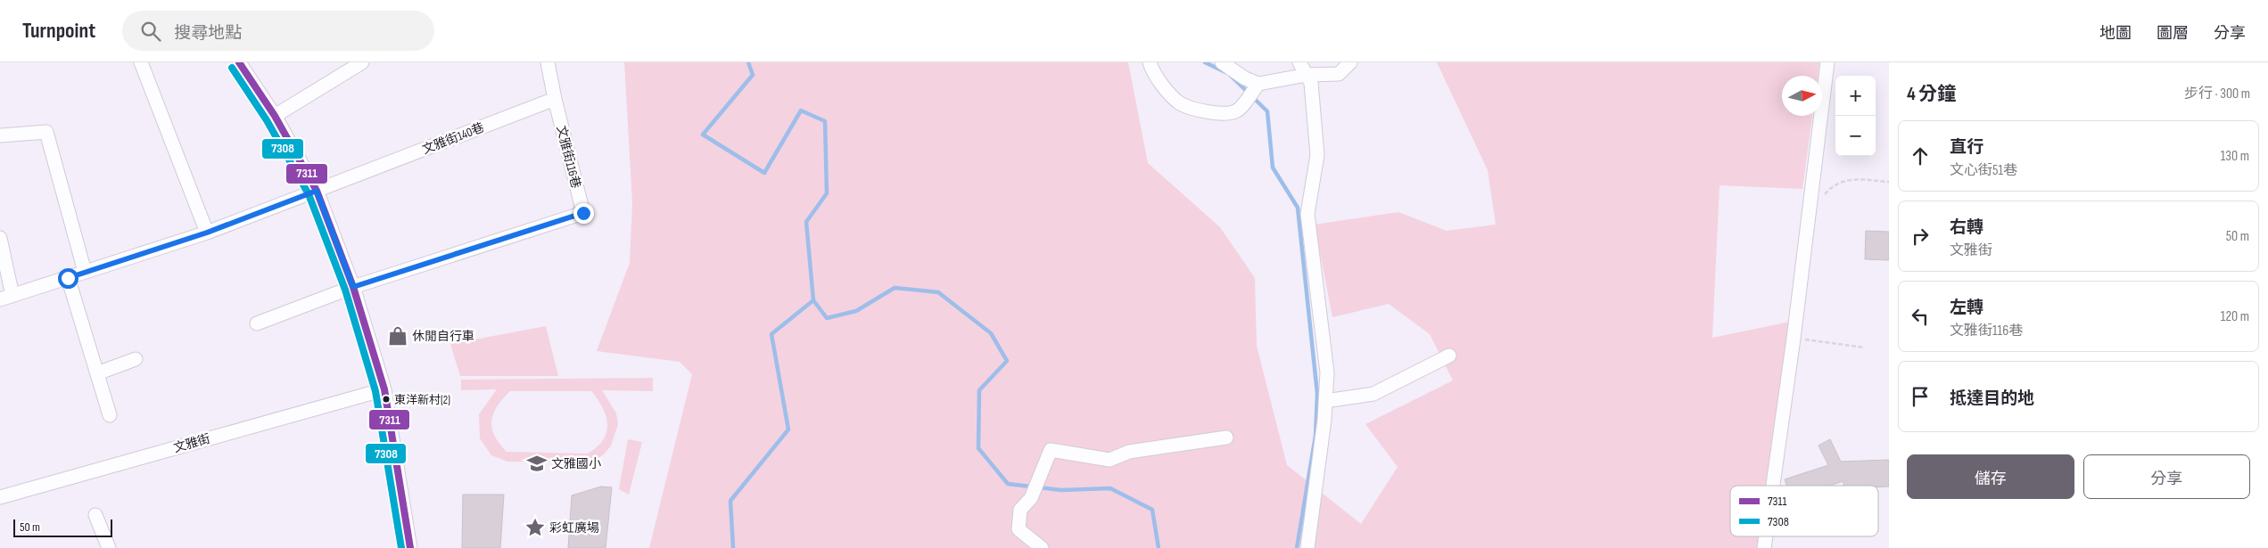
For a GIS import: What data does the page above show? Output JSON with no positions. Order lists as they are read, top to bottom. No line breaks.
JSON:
{"streets":{"street":["文雅街140巷","文雅街116巷","文雅街"]},"crossings":[["文雅街140巷","文雅街116巷"]],"places":{"shop":["休閒自行車"],"other":["東洋新村(2)"],"school or university":["文雅國小"],"place":["彩虹廣場"]},"lines":["transit line 7311","transit line 7308"],"legend":["7311","7308"],"scale_bar":"50 m","north":"right","page":{"header":"Turnpoint","search":"搜尋地點","nav":["地圖","圖層","分享"],"heading":["4 分鐘","步行 · 300 m"],"map_buttons":["+","−"],"list":[["直行","文心街51巷","130 m"],["右轉","文雅街","50 m"],["左轉","文雅街116巷","120 m"],"抵達目的地"],"buttons":["儲存","分享"],"scale":"50 m"}}
